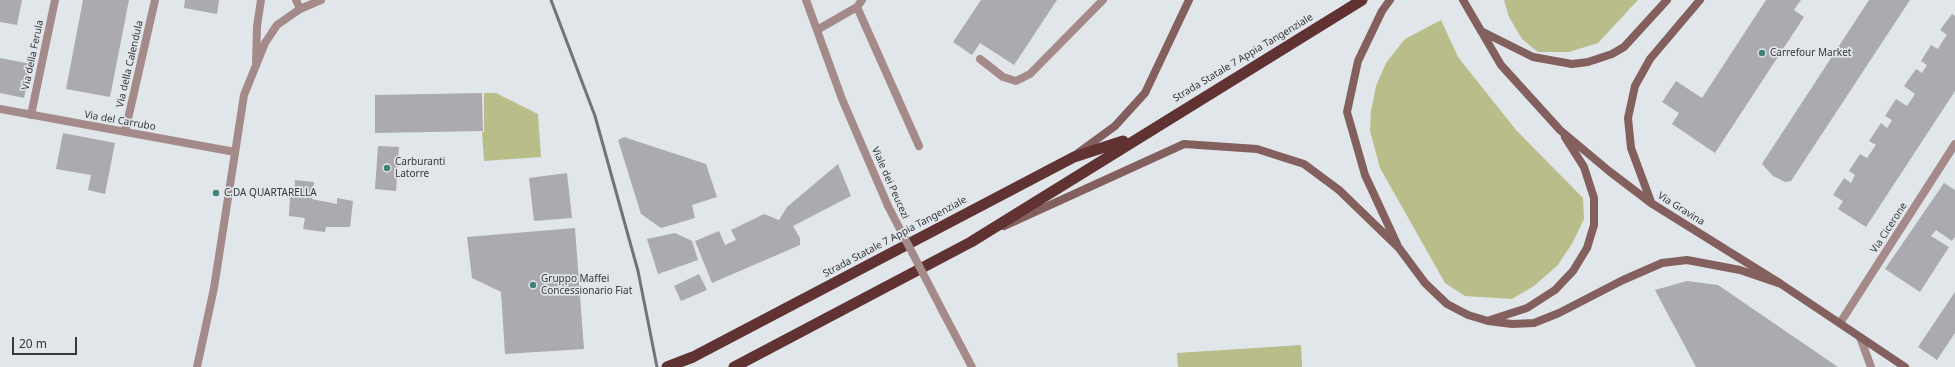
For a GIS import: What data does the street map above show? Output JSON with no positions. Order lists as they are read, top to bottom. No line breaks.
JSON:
{"streets":{"highway":["Strada Statale 7 Appia Tangenziale"],"main road":["Via Gravina"],"street":["Via della Ferula","Via della Calendula","Via del Carrubo","Viale dei Peucezi","Via Cicerone"]},"crossings":[["Via della Ferula","Via del Carrubo"],["Via della Calendula","Via del Carrubo"],["Via Gravina","Via Cicerone"]],"places":["Carrefour Market","Carburanti Latorre","C.DA QUARTARELLA","Gruppo Maffei Concessionario Fiat"],"scale_bar":"20 m"}
